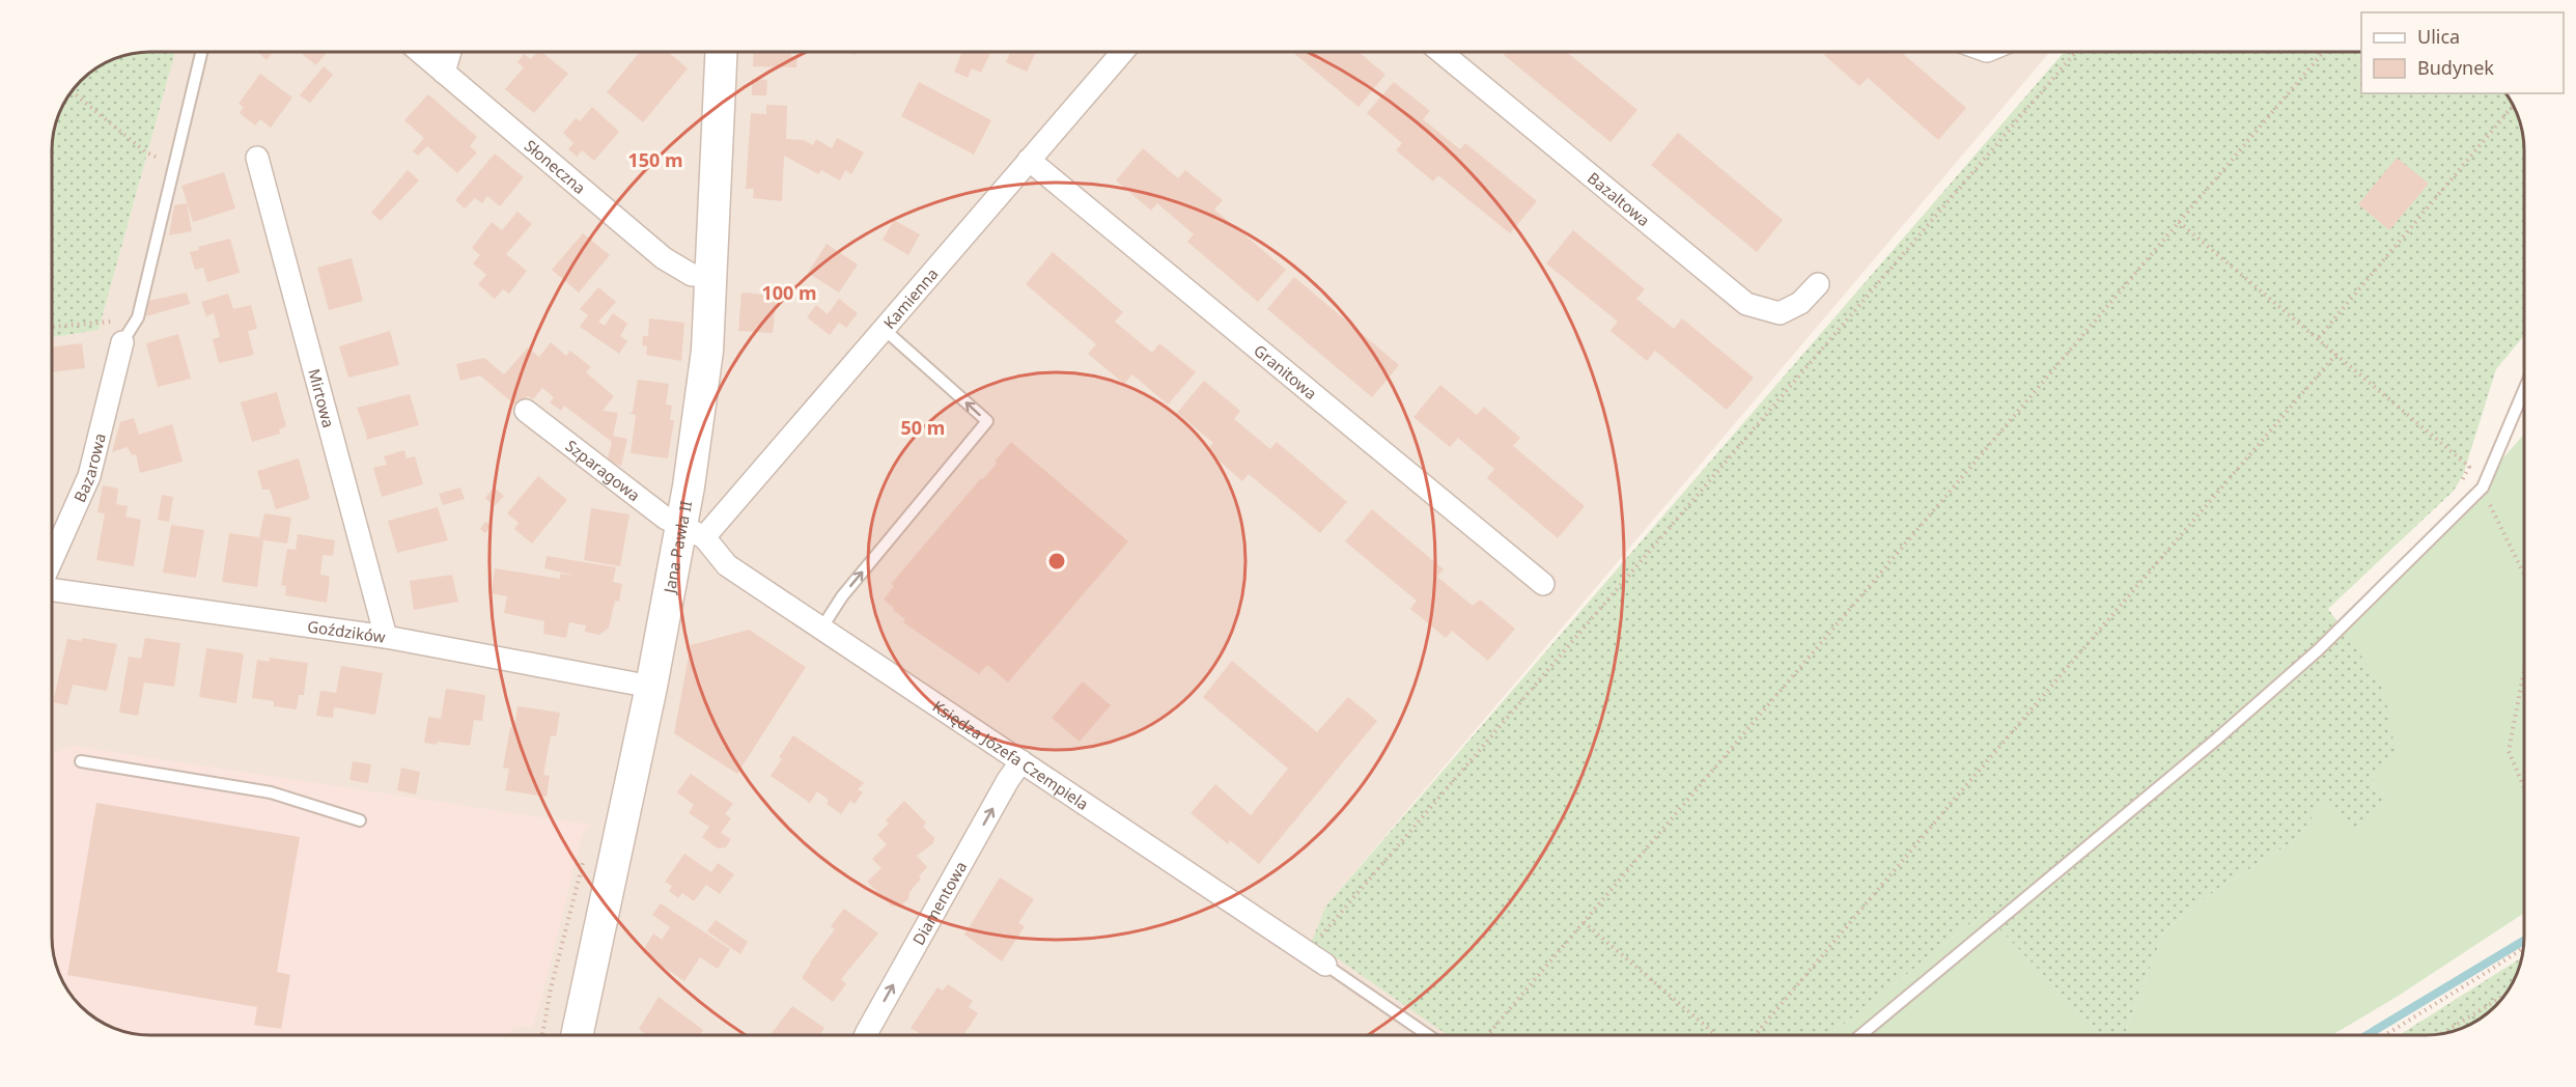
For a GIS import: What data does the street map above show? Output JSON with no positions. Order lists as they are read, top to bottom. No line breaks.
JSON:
{"streets":{"street":["Słoneczna","Bazaltowa","Kamienna","Granitowa","Mirtowa","Bazarowa","Szparagowa","Jana Pawła II","Goździków","Księdza Józefa Czempiela","Diamentowa"]},"crossings":[["Słoneczna","Jana Pawła II"],["Kamienna","Granitowa"],["Kamienna","Szparagowa"],["Kamienna","Jana Pawła II"],["Kamienna","Księdza Józefa Czempiela"],["Mirtowa","Goździków"],["Szparagowa","Jana Pawła II"],["Szparagowa","Księdza Józefa Czempiela"],["Jana Pawła II","Goździków"],["Jana Pawła II","Księdza Józefa Czempiela"],["Księdza Józefa Czempiela","Diamentowa"]],"one_way":["Diamentowa"],"legend":["Ulica","Budynek"],"rings":["150 m","100 m","50 m"]}
